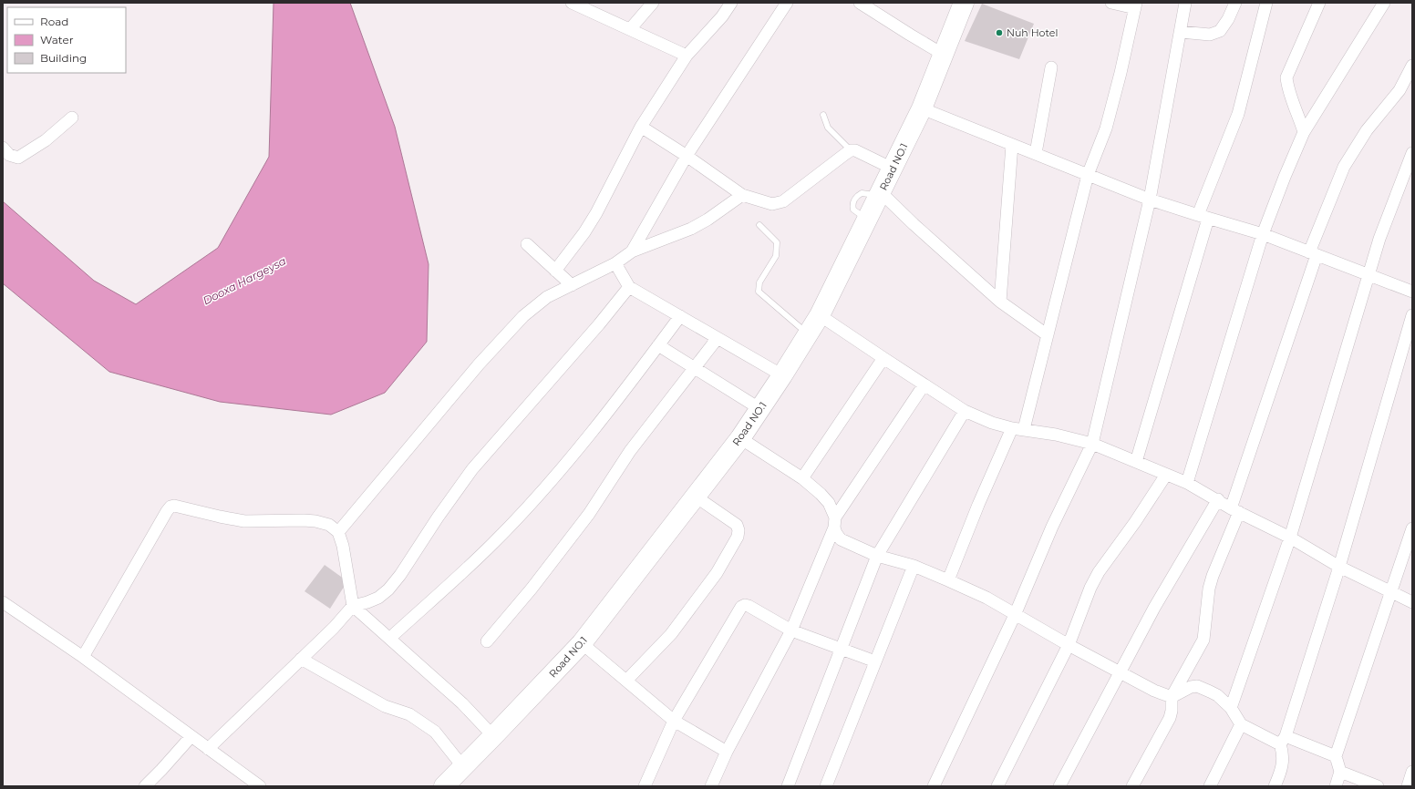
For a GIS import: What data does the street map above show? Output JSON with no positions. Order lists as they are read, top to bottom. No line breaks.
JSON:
{"streets":{"highway":["Road NO.1"]},"water":["Dooxa Hargeysa"],"places":["Nuh Hotel"],"legend":["Road","Water","Building"]}
